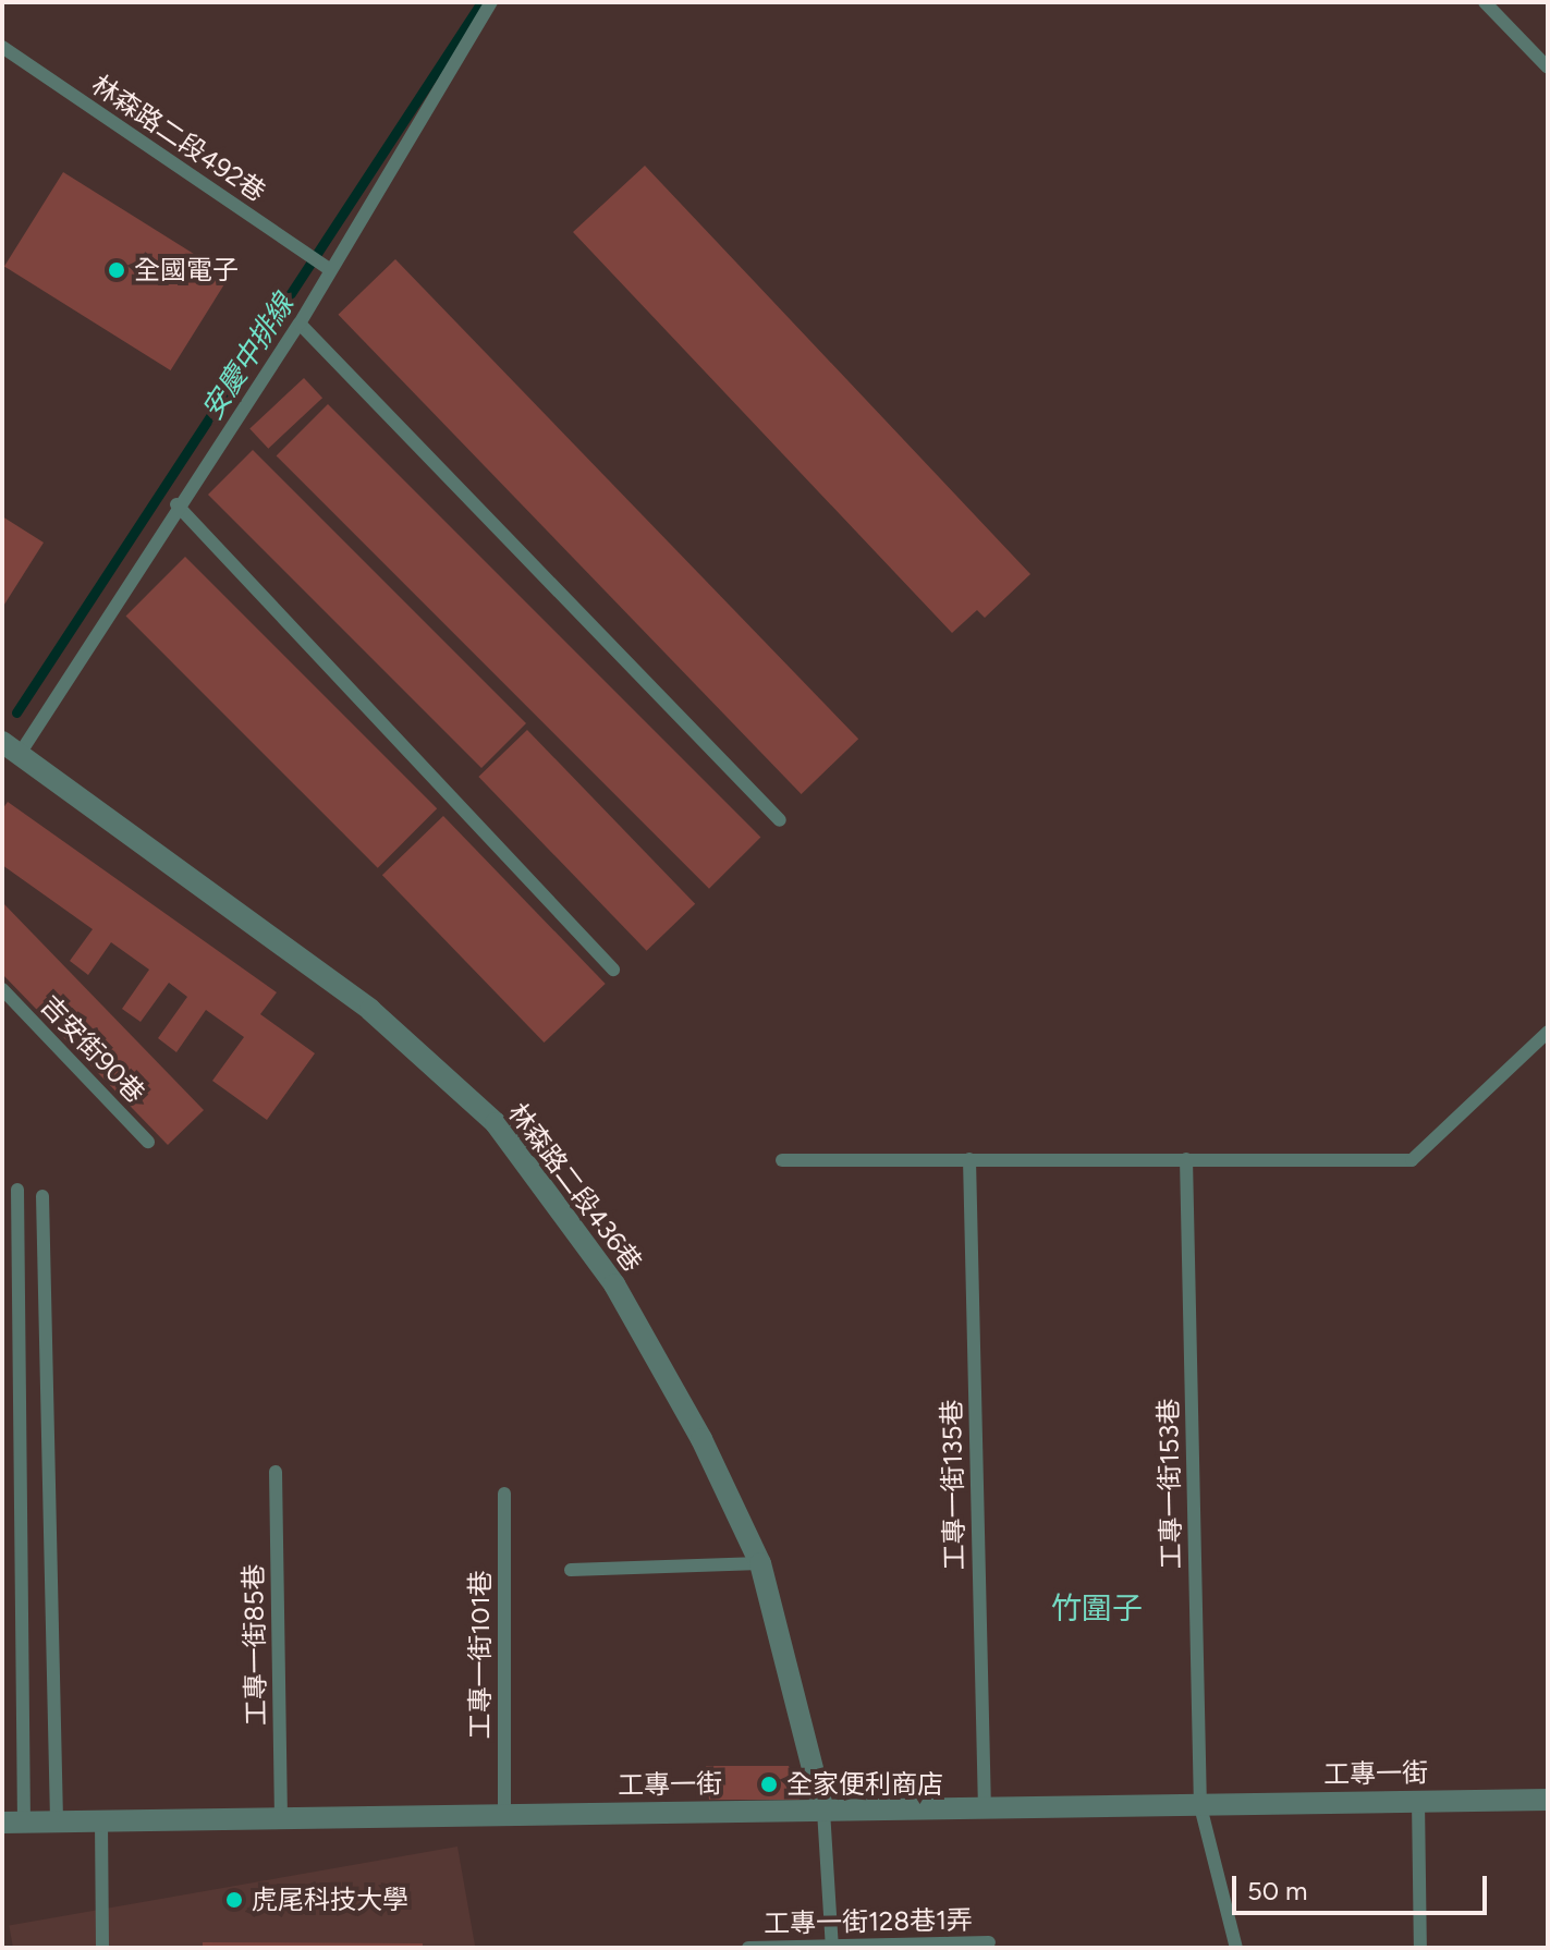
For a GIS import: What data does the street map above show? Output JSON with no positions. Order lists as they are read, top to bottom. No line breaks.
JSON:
{"streets":{"street":["林森路二段436巷","工專一街"],"lane":["林森路二段492巷","吉安街90巷","工專一街153巷","工專一街135巷","工專一街85巷","工專一街101巷","工專一街128巷1弄"]},"crossings":[["林森路二段436巷","工專一街"],["工專一街153巷","工專一街"],["工專一街135巷","工專一街"],["工專一街85巷","工專一街"],["工專一街101巷","工專一街"]],"districts":["竹圍子"],"water":["安慶中排線"],"places":["全國電子","全家便利商店","虎尾科技大學"],"scale_bar":"50 m"}
